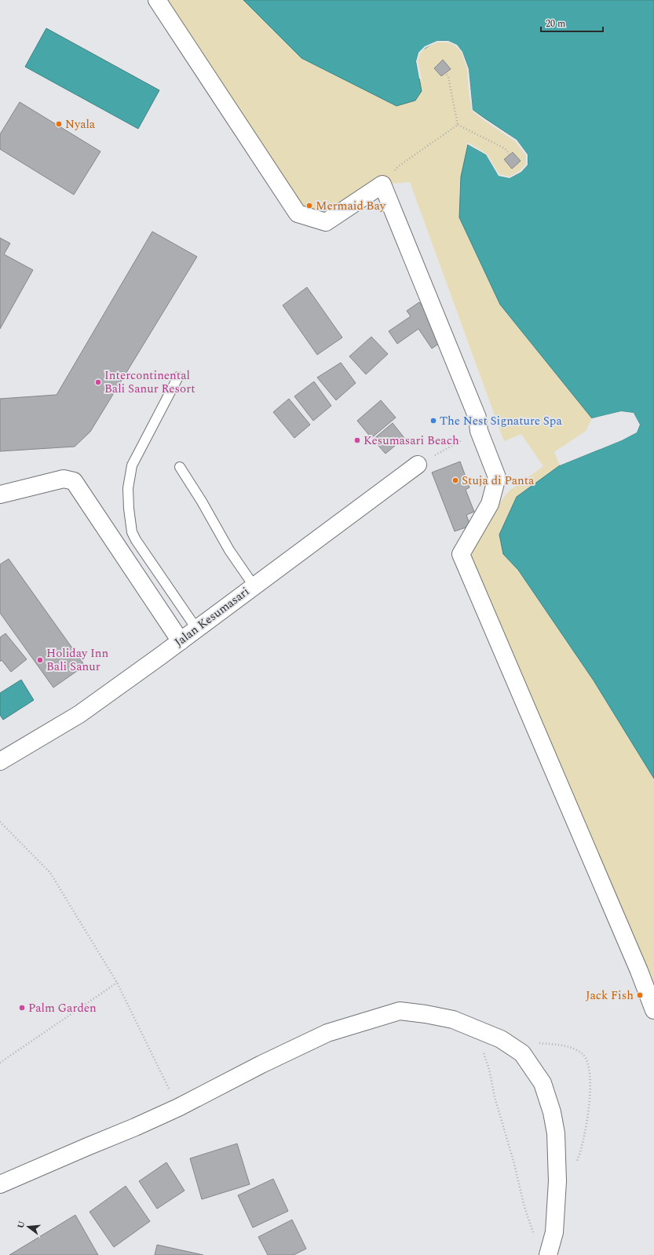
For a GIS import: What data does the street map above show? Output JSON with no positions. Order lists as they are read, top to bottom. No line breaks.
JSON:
{"streets":{"street":["Jalan Kesumasari"]},"places":["Nyala","Mermaid Bay","Intercontinental Bali Sanur Resort","The Nest Signature Spa","Kesumasari Beach","Stuja di Panta","Holiday Inn Bali Sanur","Jack Fish","Palm Garden"],"scale_bar":"20 m","north":"left"}
